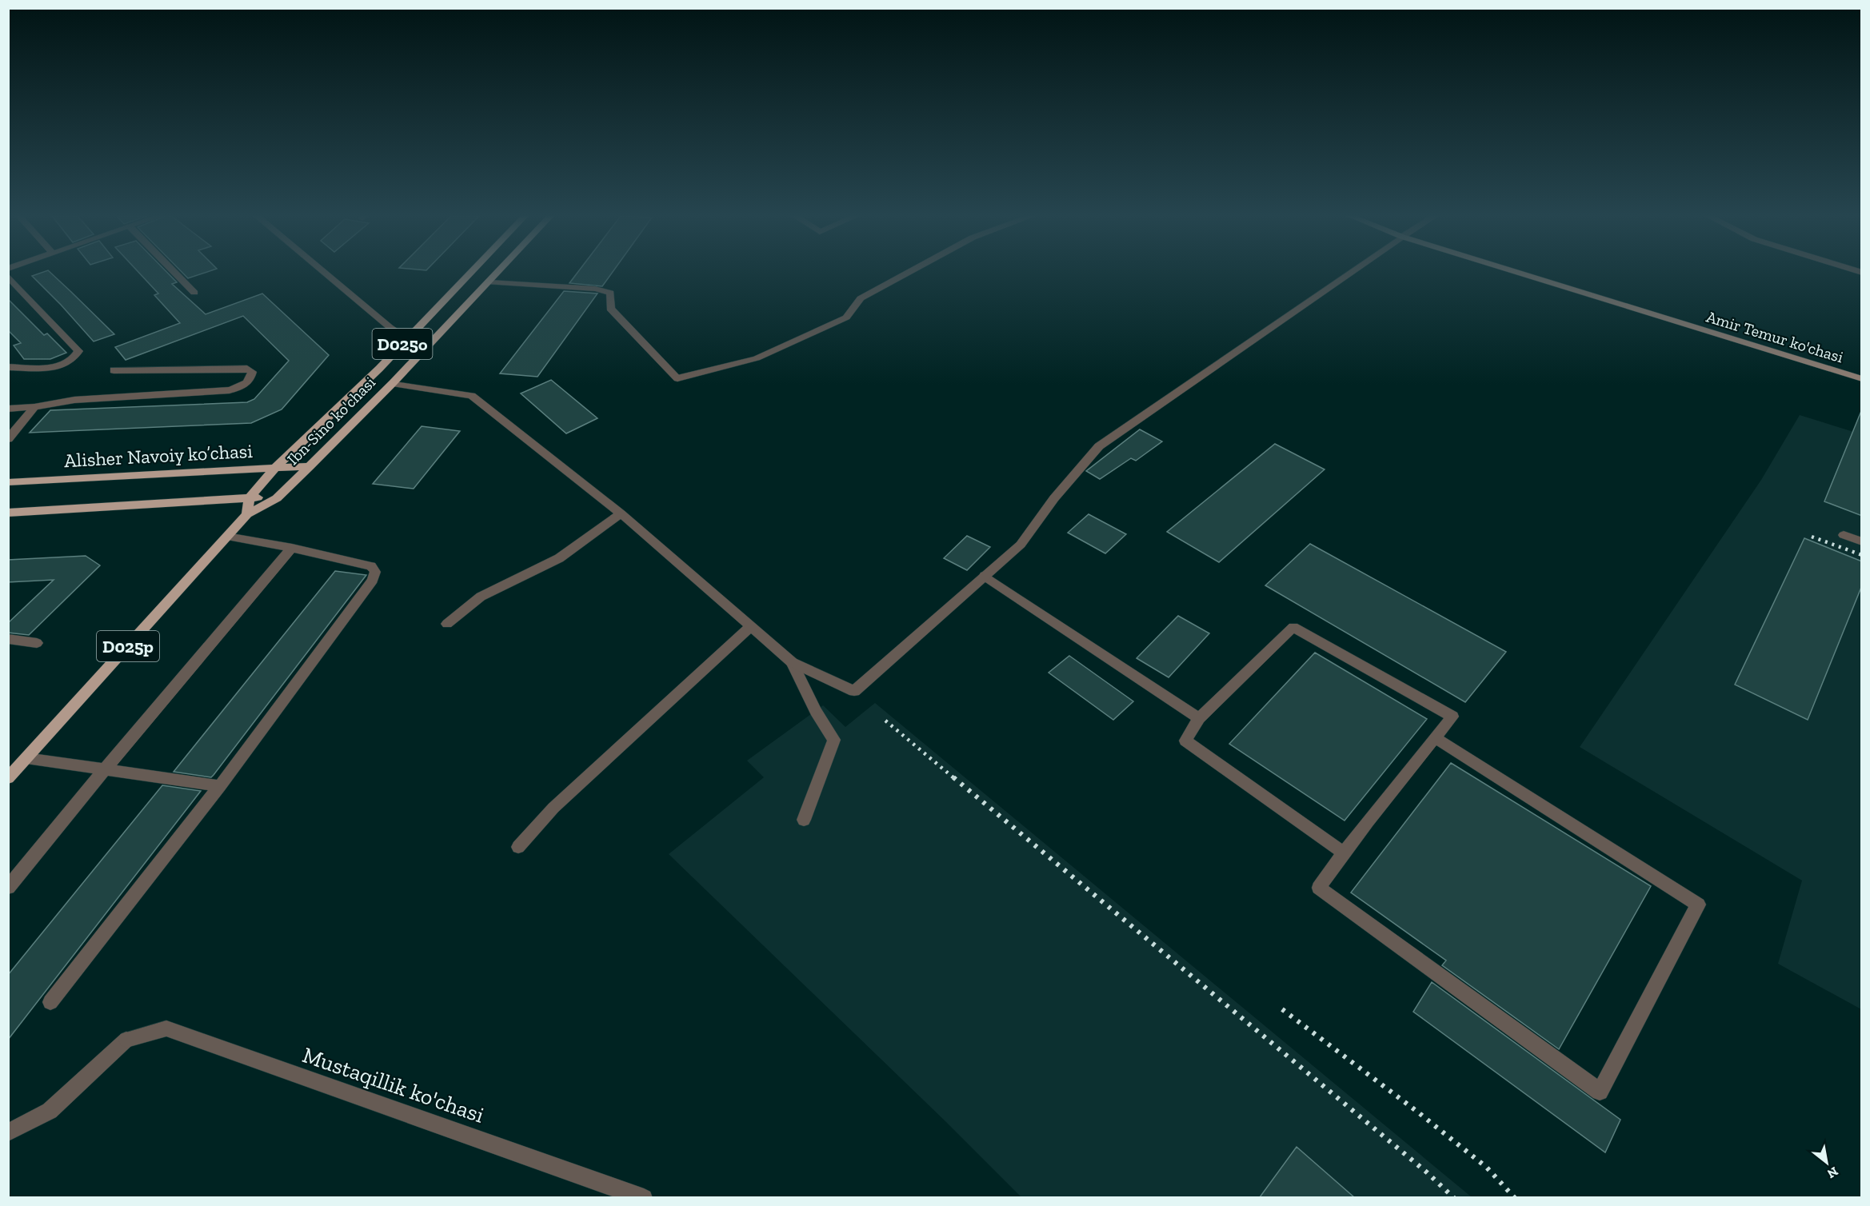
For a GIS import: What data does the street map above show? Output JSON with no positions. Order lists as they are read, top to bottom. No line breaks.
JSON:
{"streets":{"main road":["Amir Temur ko'chasi","D025o","Ibn-Sino ko'chasi","Alisher Navoiy ko’chasi","D025p"],"street":["Mustaqillik ko'chasi"]},"crossings":[["Ibn-Sino ko'chasi","Alisher Navoiy ko’chasi"]],"north":"bottom right"}
